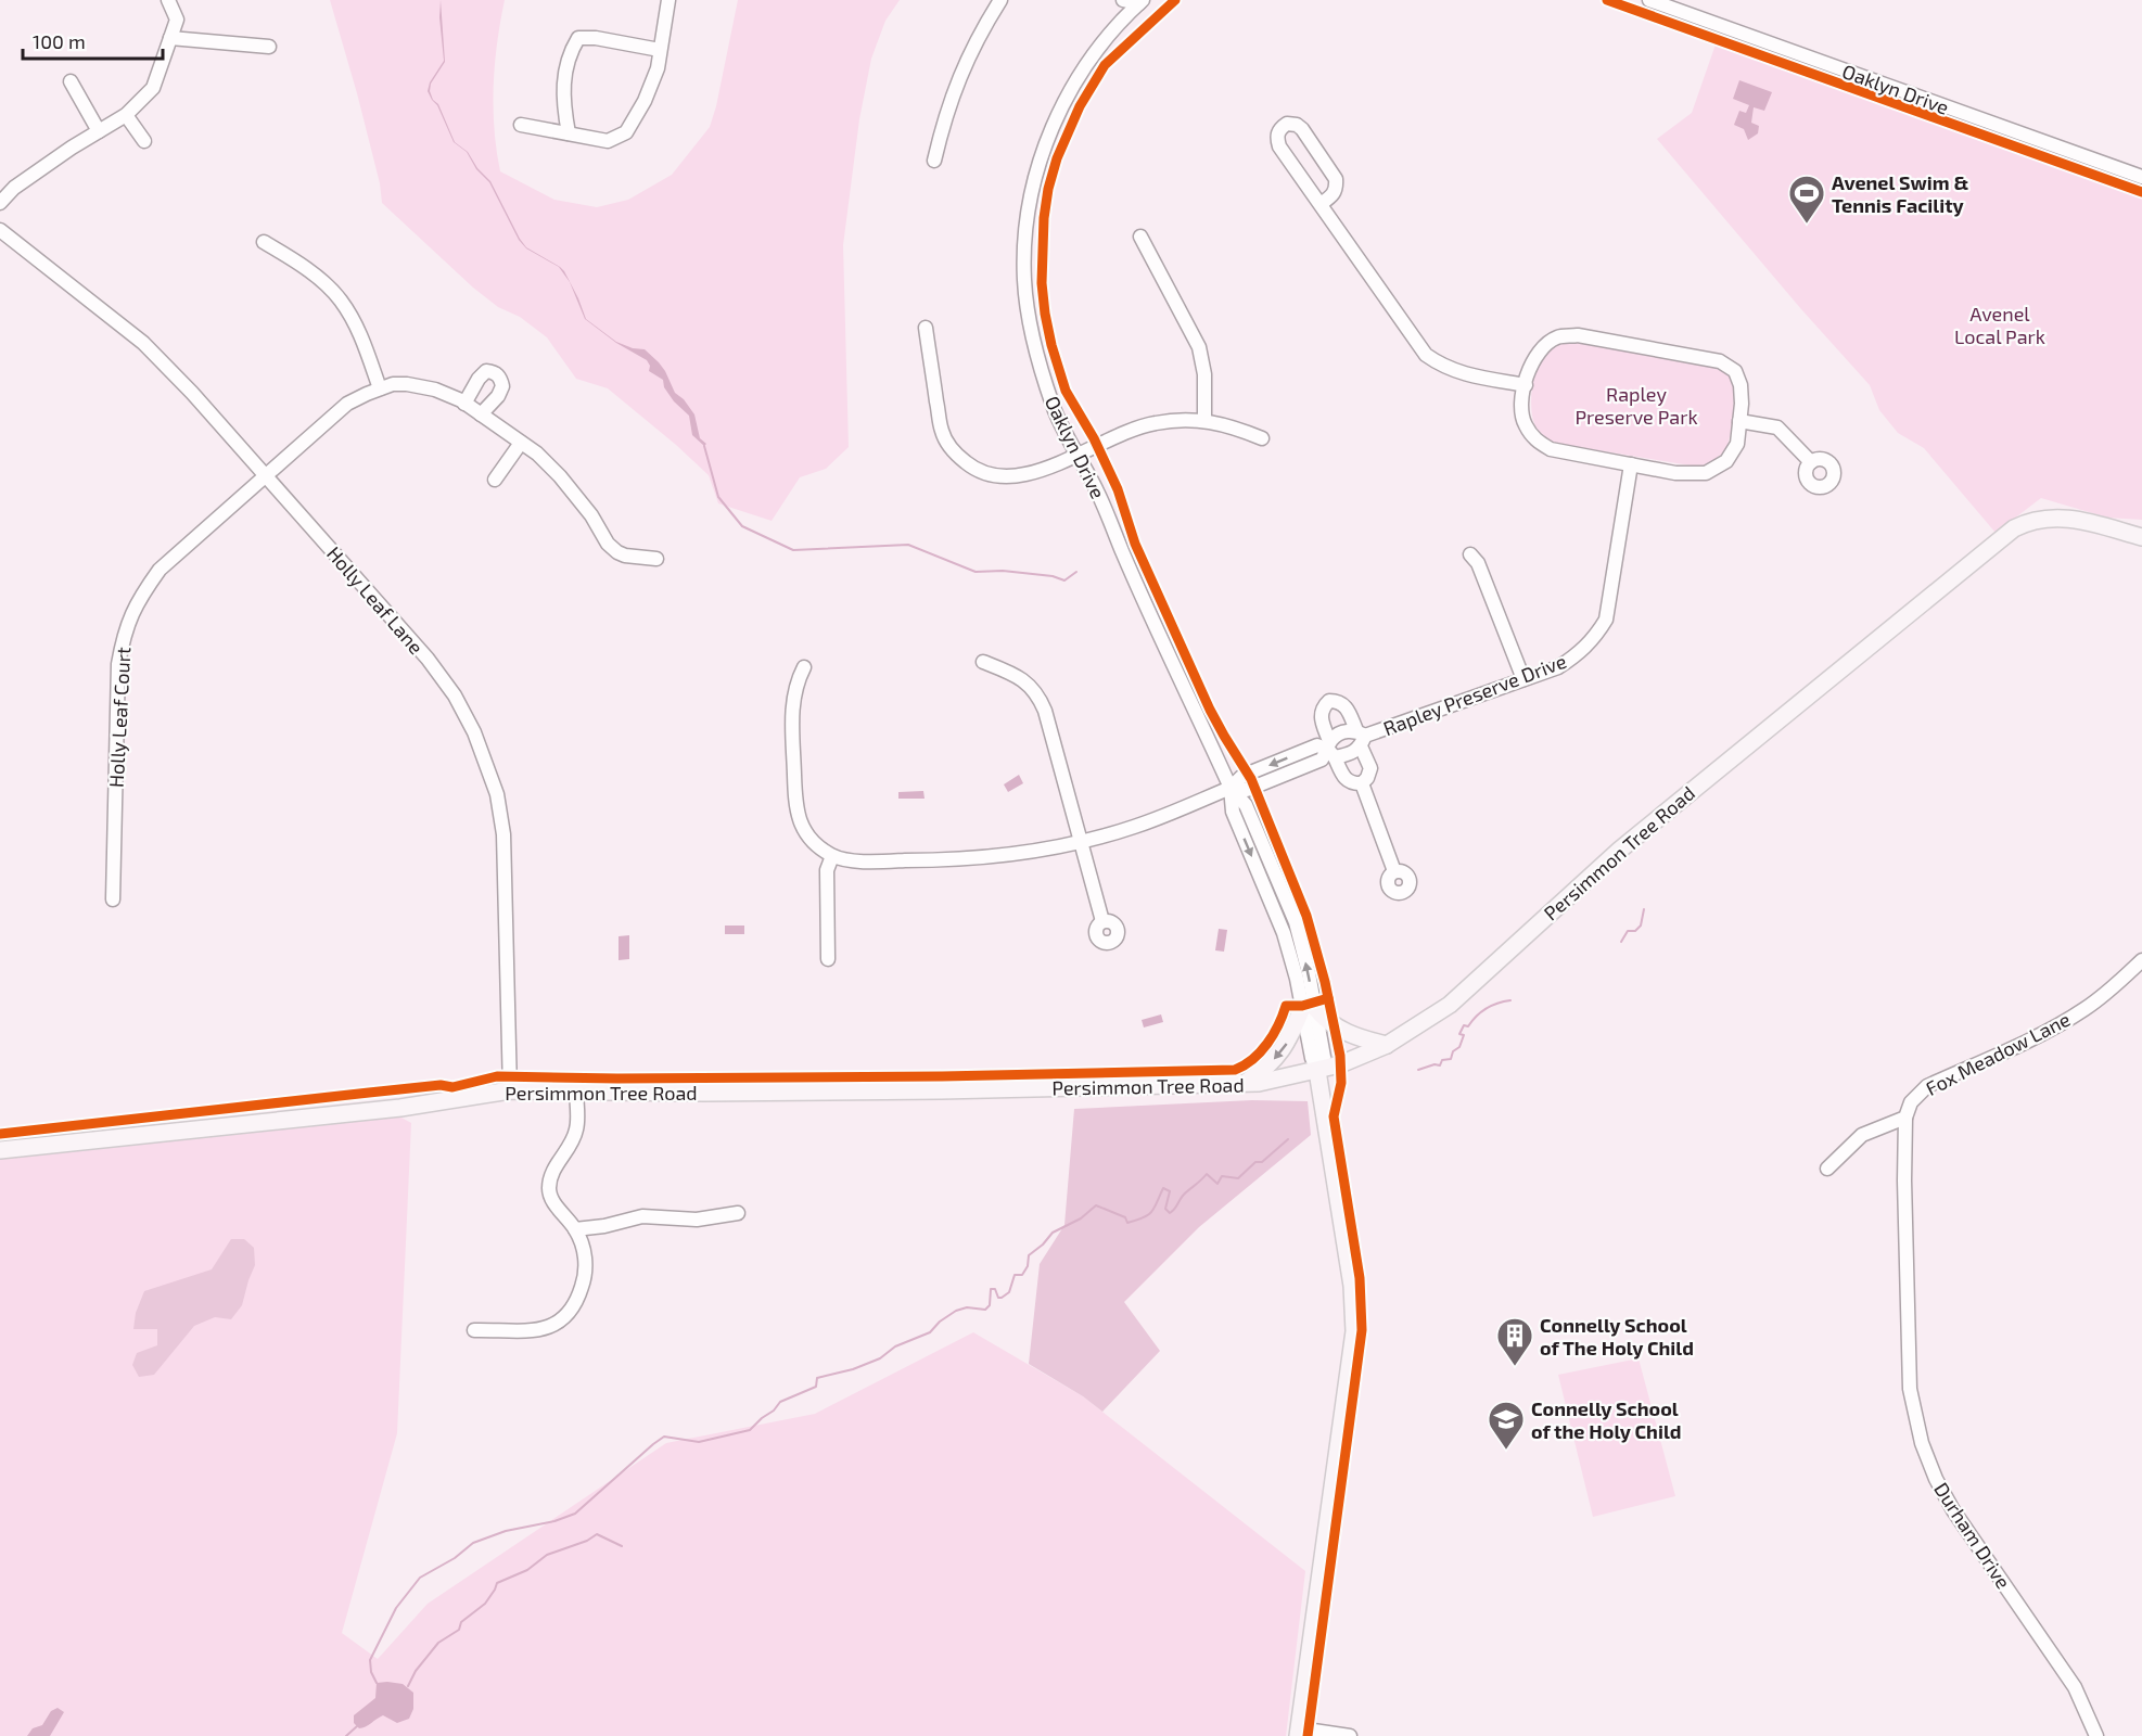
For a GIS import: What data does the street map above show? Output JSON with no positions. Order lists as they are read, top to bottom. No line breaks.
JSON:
{"streets":{"main road":["Persimmon Tree Road"],"street":["Oaklyn Drive","Holly Leaf Lane","Rapley Preserve Drive","Holly Leaf Court","Fox Meadow Lane","Durham Drive"]},"crossings":[["Oaklyn Drive","Rapley Preserve Drive"],["Oaklyn Drive","Persimmon Tree Road"],["Holly Leaf Lane","Holly Leaf Court"],["Holly Leaf Lane","Persimmon Tree Road"],["Fox Meadow Lane","Durham Drive"]],"parks":["Avenel Local Park","Rapley Preserve Park"],"places":{"sports":["Avenel Swim & Tennis Facility"],"building":["Connelly School of The Holy Child"],"school or university":["Connelly School of the Holy Child"]},"scale_bar":"100 m"}
